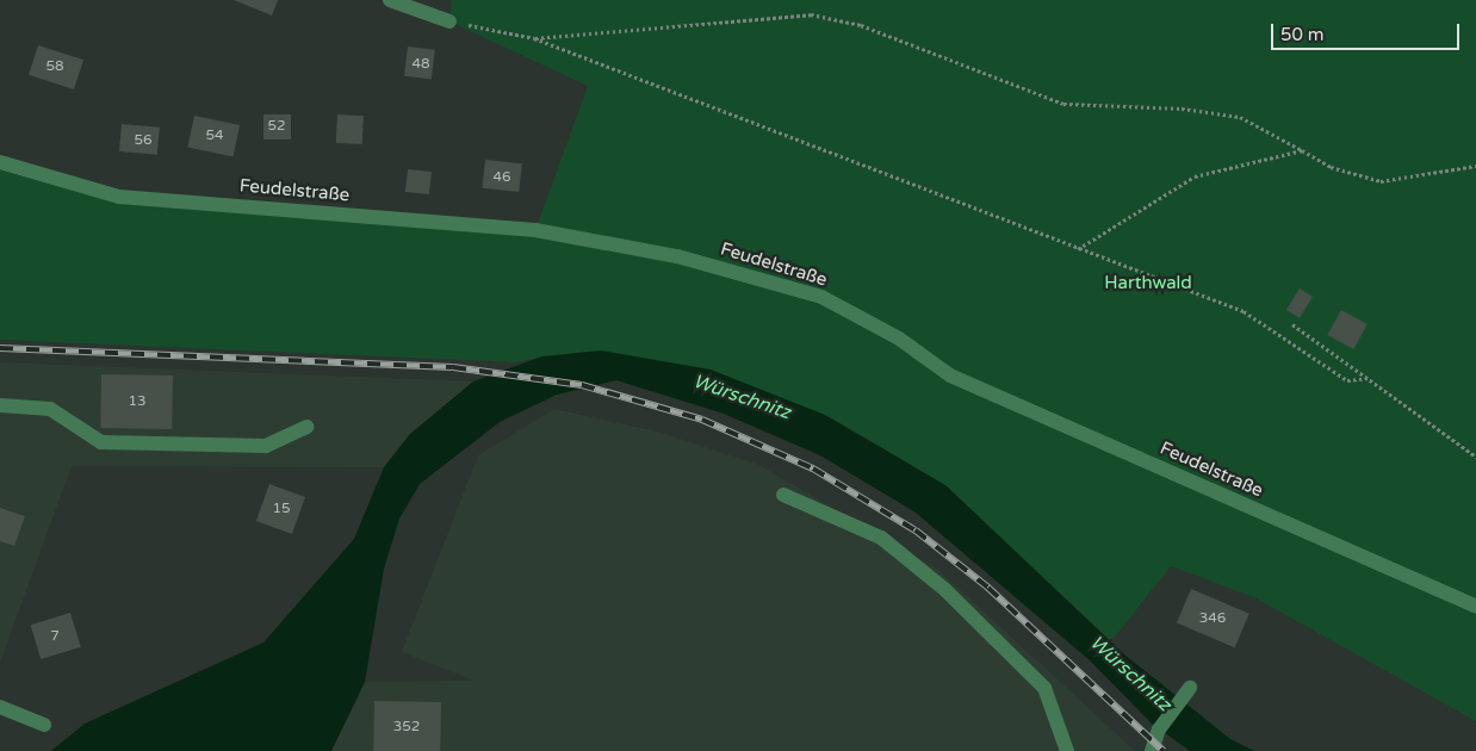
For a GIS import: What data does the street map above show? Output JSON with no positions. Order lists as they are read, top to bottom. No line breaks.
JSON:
{"streets":{"street":["Feudelstraße"]},"water":["Würschnitz"],"parks":["Harthwald"],"house_numbers":["48","58","52","54","56","46","13","15","346","7","352"],"scale_bar":"50 m"}
